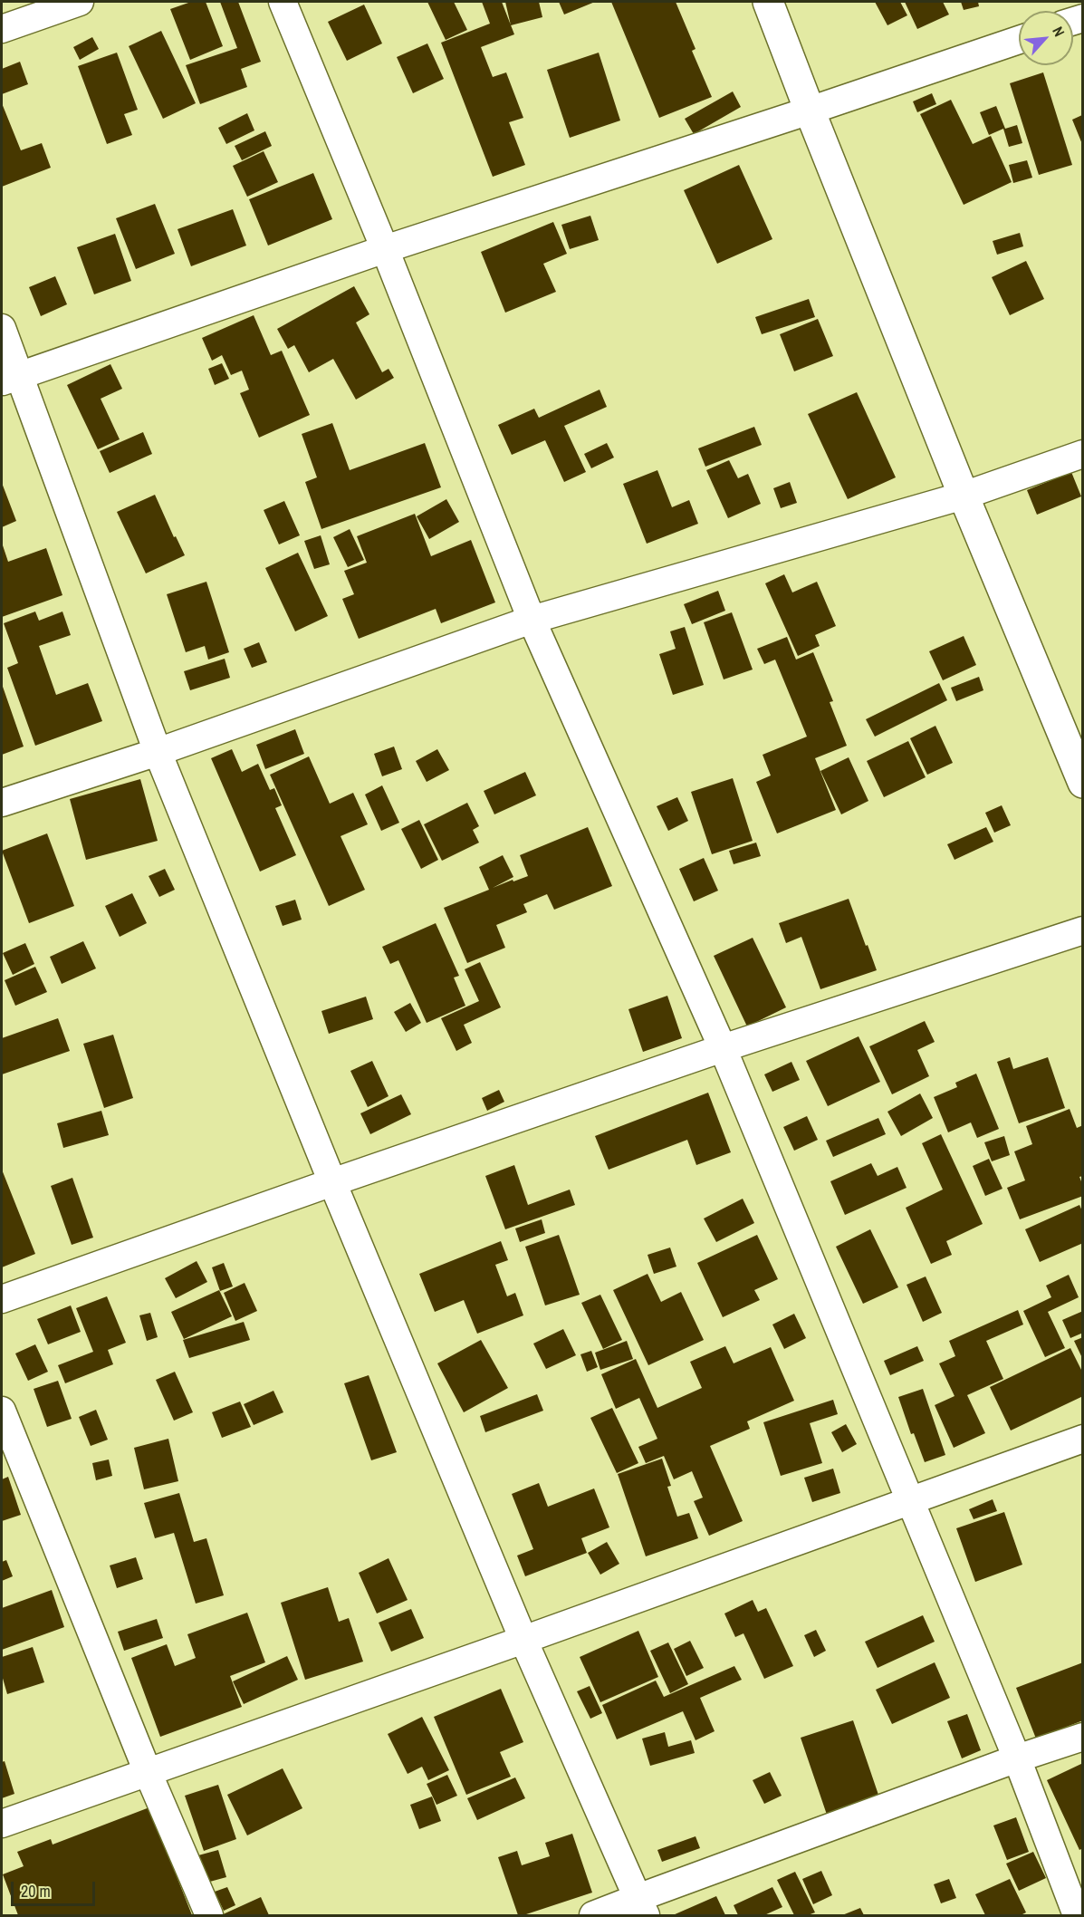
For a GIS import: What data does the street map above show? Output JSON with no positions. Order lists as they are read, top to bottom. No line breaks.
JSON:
{"scale_bar":"20 m","north":"top right"}
